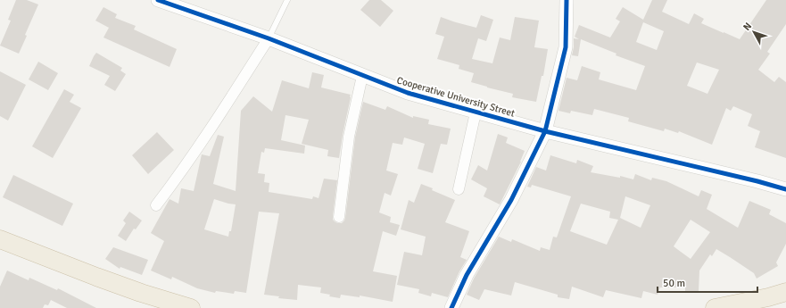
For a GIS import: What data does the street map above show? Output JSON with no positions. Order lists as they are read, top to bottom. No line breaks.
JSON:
{"streets":{"street":["Cooperative University Street"]},"scale_bar":"50 m","north":"top left"}
